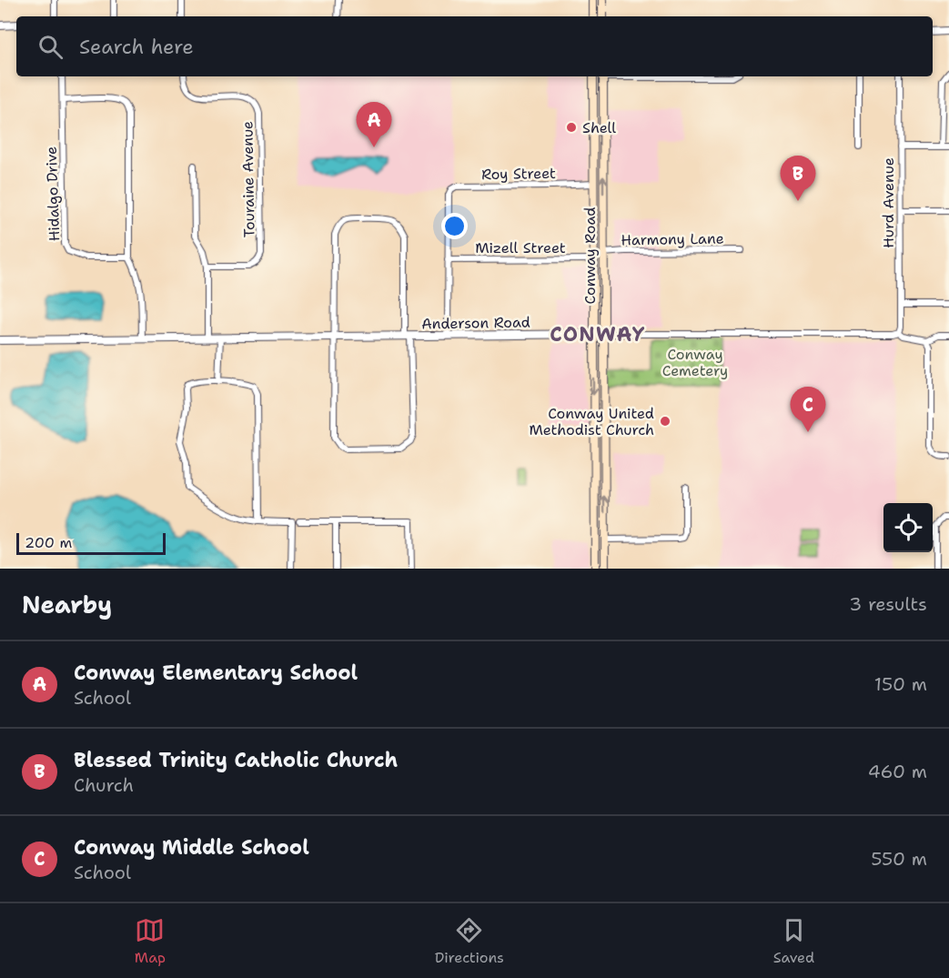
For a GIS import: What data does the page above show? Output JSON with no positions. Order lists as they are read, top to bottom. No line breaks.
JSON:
{"streets":{"main road":["Conway Road"],"street":["Roy Street","Touraine Avenue","Hidalgo Drive","Hurd Avenue","Harmony Lane","Mizell Street","Anderson Road"]},"crossings":[["Roy Street","Mizell Street"],["Roy Street","Conway Road"],["Hurd Avenue","Anderson Road"],["Harmony Lane","Conway Road"],["Mizell Street","Conway Road"],["Conway Road","Anderson Road"]],"districts":["CONWAY"],"parks":["Conway Cemetery"],"places":["Shell","Conway United Methodist Church"],"scale_bar":"200 m","page":{"search":"Search here","pins":["A","B","C"],"scale":"200 m","heading":["Nearby","3 results"],"list":[{"mark":"A","name":"Conway Elementary School","note":"School","value":"150 m"},{"mark":"B","name":"Blessed Trinity Catholic Church","note":"Church","value":"460 m"},{"mark":"C","name":"Conway Middle School","note":"School","value":"550 m"}],"nav":["Map","Directions","Saved"]}}
